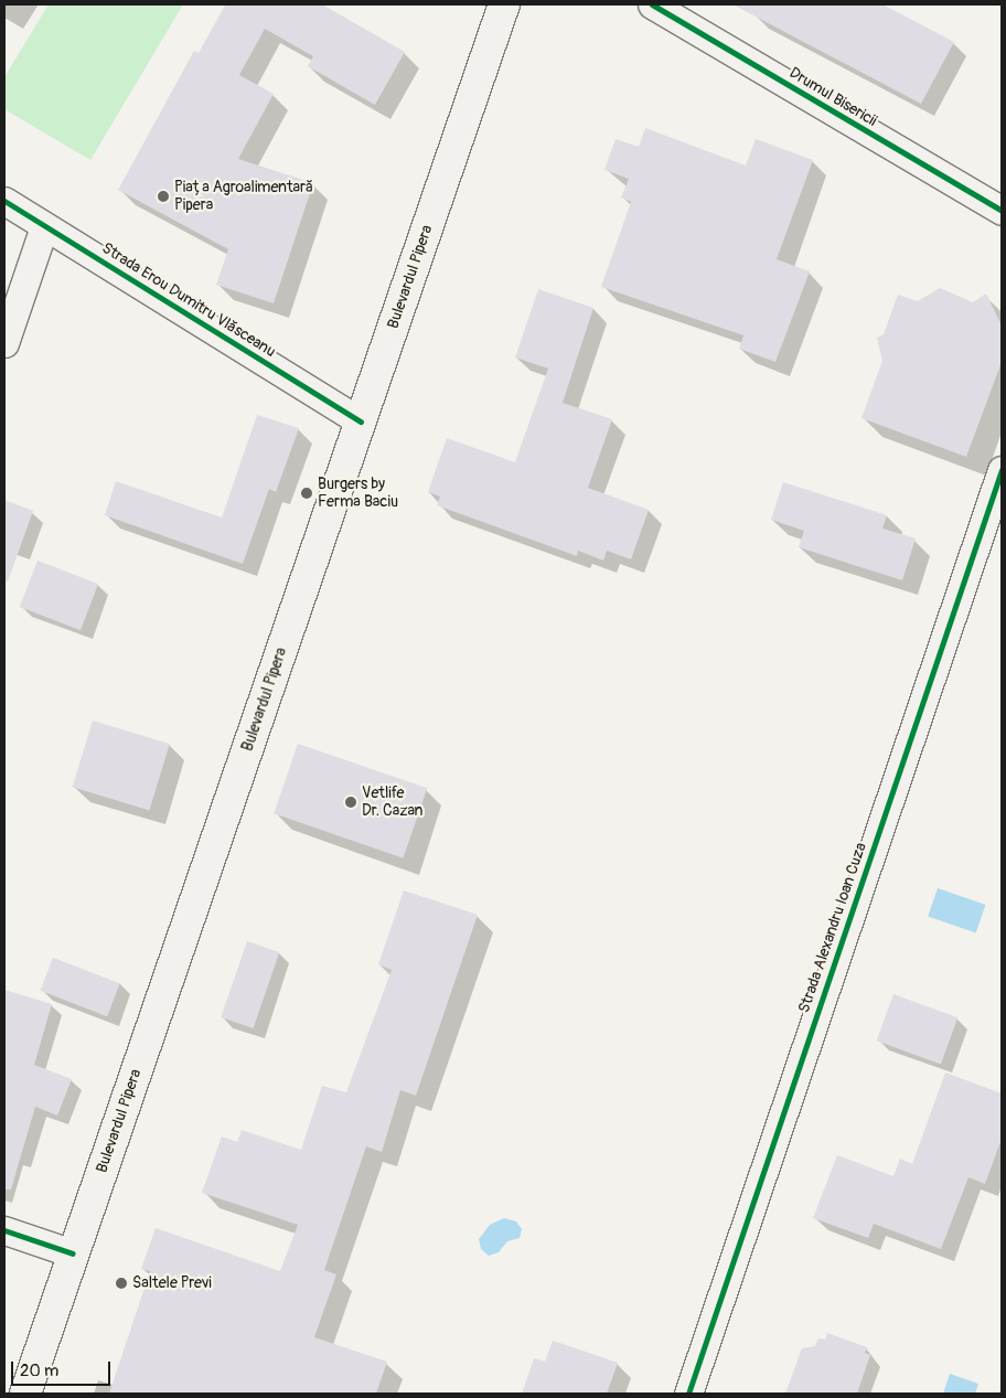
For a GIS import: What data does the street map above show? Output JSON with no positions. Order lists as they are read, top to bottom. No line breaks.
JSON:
{"streets":{"main road":["Bulevardul Pipera"],"street":["Drumul Bisericii","Strada Erou Dumitru Vlăsceanu","Strada Alexandru Ioan Cuza"]},"crossings":[["Bulevardul Pipera","Strada Erou Dumitru Vlăsceanu"]],"places":["Piața Agroalimentară Pipera","Burgers by Ferma Baciu","Vetlife Dr. Cazan","Saltele Previ"],"scale_bar":"20 m"}
